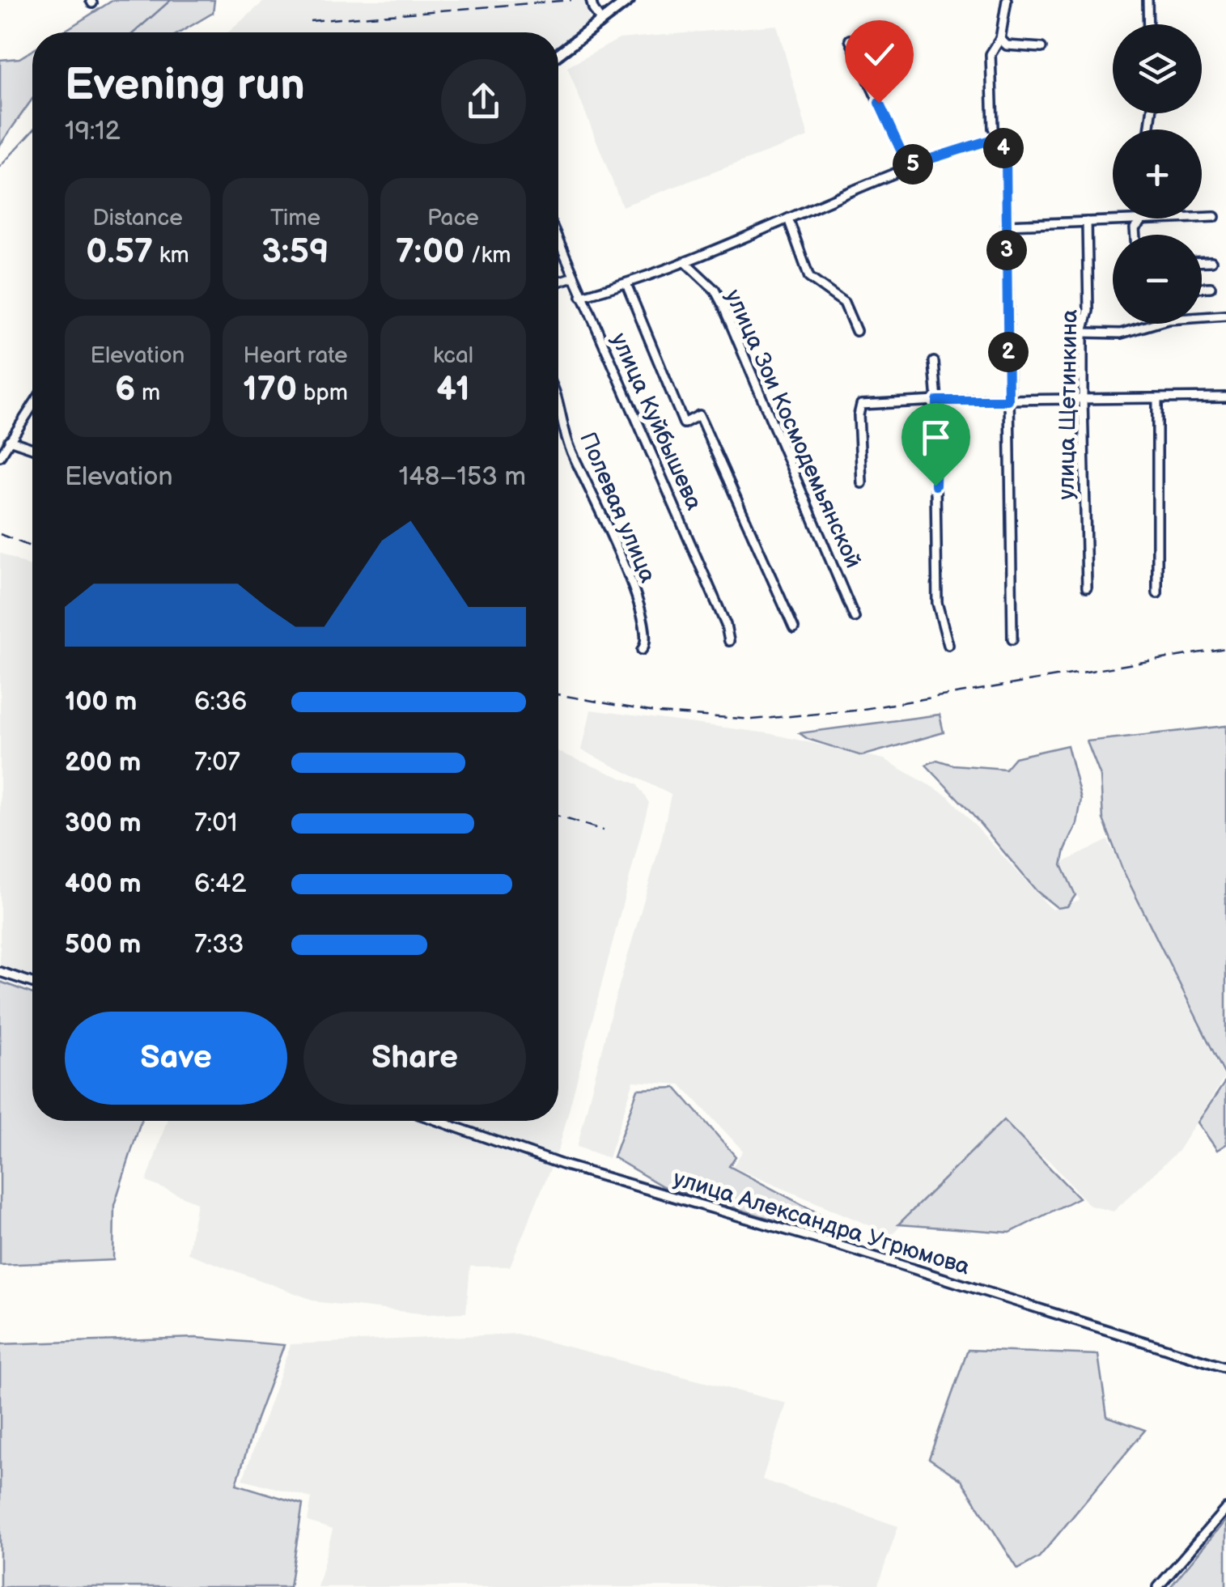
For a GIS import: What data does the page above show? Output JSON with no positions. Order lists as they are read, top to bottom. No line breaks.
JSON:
{"streets":{"street":["улица Щетинкина","улица Куйбышева","улица Зои Космодемьянской","Полевая улица","улица Александра Угрюмова"]},"page":{"map_buttons":["+","−"],"heading":["Evening run","19:12"],"pins":["4","5","3","2"],"stats":[["Distance","0.57 km"],["Time","3:59"],["Pace","7:00 /km"],["Elevation","6 m"],["Heart rate","170 bpm"],["kcal","41"]],"chart":["Elevation","148–153 m"],"list":[{"name":"100 m","note":"6:36"},{"name":"200 m","note":"7:07"},{"name":"300 m","note":"7:01"},{"name":"400 m","note":"6:42"},{"name":"500 m","note":"7:33"}],"buttons":["Save","Share"]}}
